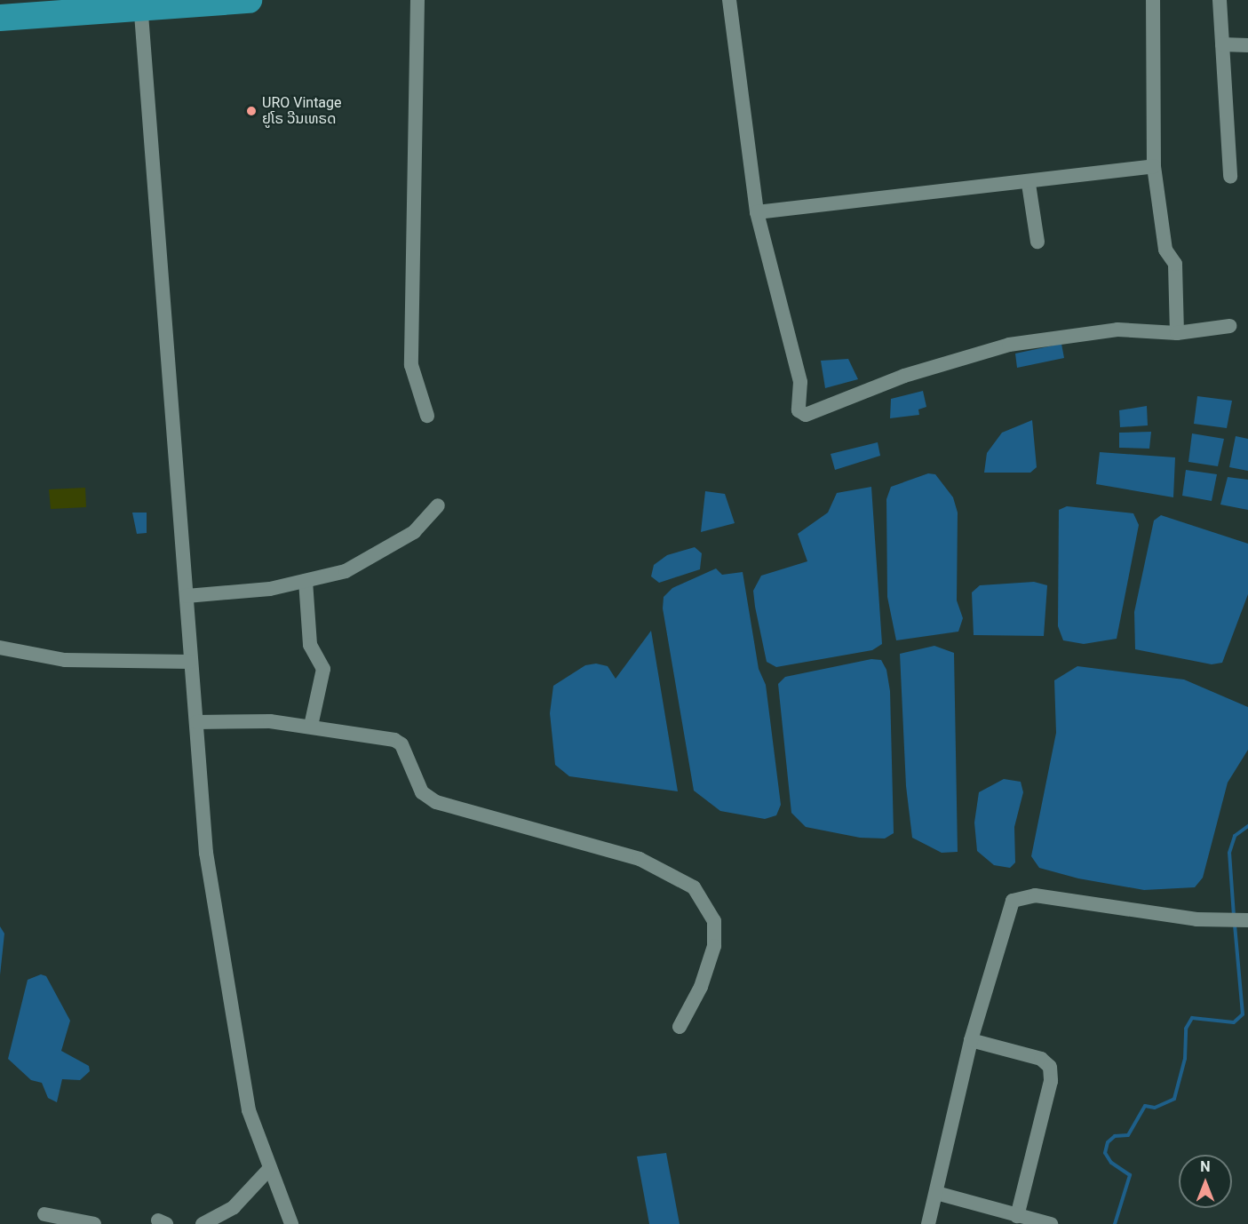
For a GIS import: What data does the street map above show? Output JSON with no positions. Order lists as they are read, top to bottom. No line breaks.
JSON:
{"places":["URO Vintage ຢູໂຣ ວີນເທຣດ"],"north":"top"}
